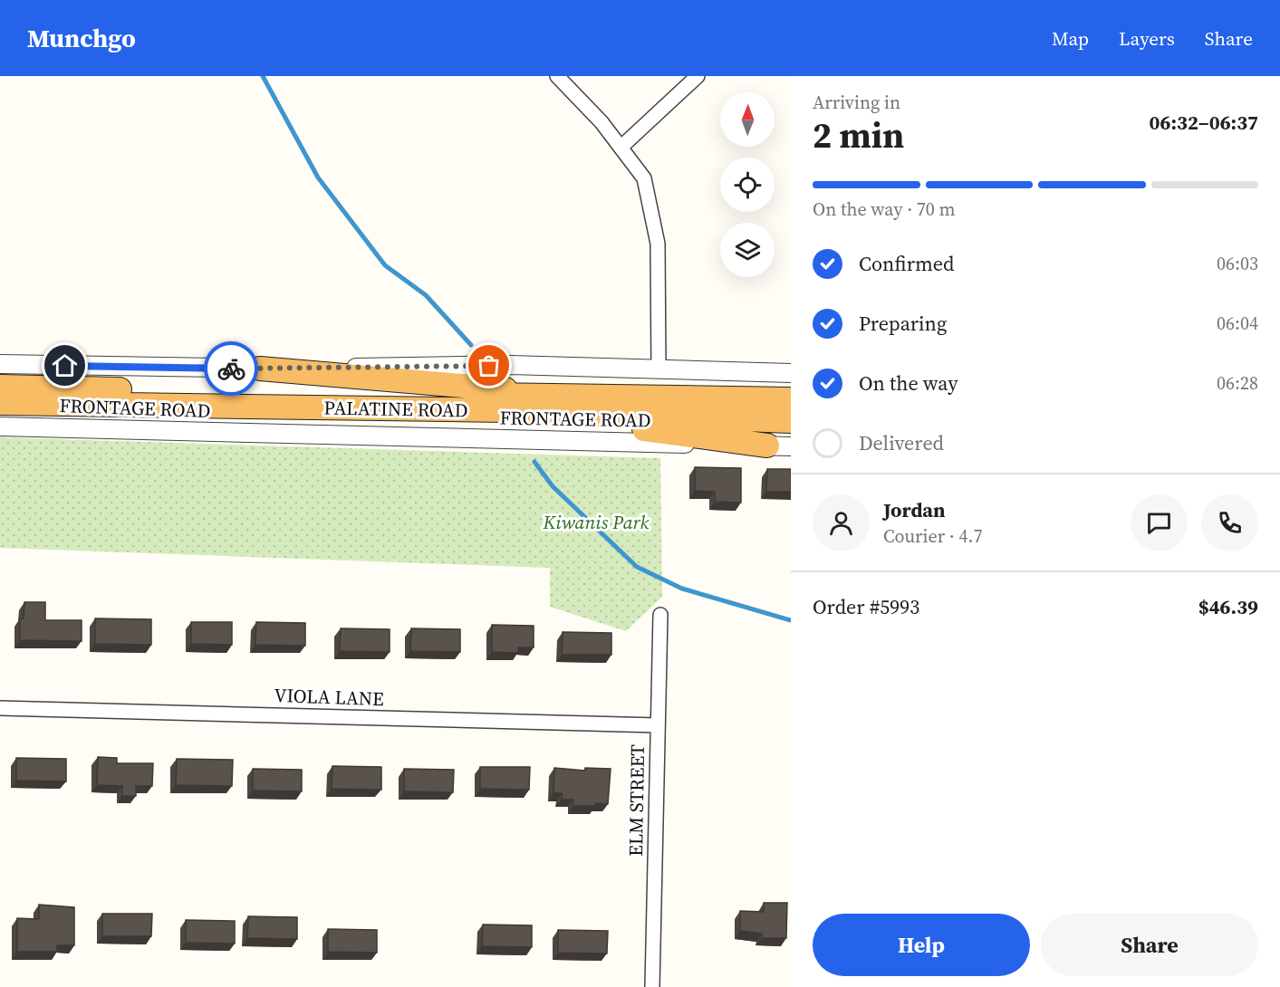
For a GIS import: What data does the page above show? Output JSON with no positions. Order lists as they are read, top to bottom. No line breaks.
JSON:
{"streets":{"highway":["PALATINE ROAD"],"street":["FRONTAGE ROAD","VIOLA LANE","ELM STREET"]},"crossings":[["VIOLA LANE","ELM STREET"]],"parks":["Kiwanis Park"],"north":"top","page":{"header":"Munchgo","nav":["Map","Layers","Share"],"heading":["2 min","Arriving in","06:32–06:37"],"panel":["Jordan","Courier · 4.7","Order #5993","$46.39"],"bar":"On the way · 70 m","list":[["Confirmed","06:03"],["Preparing","06:04"],["On the way","06:28"],"Delivered"],"buttons":["Help","Share"]}}
